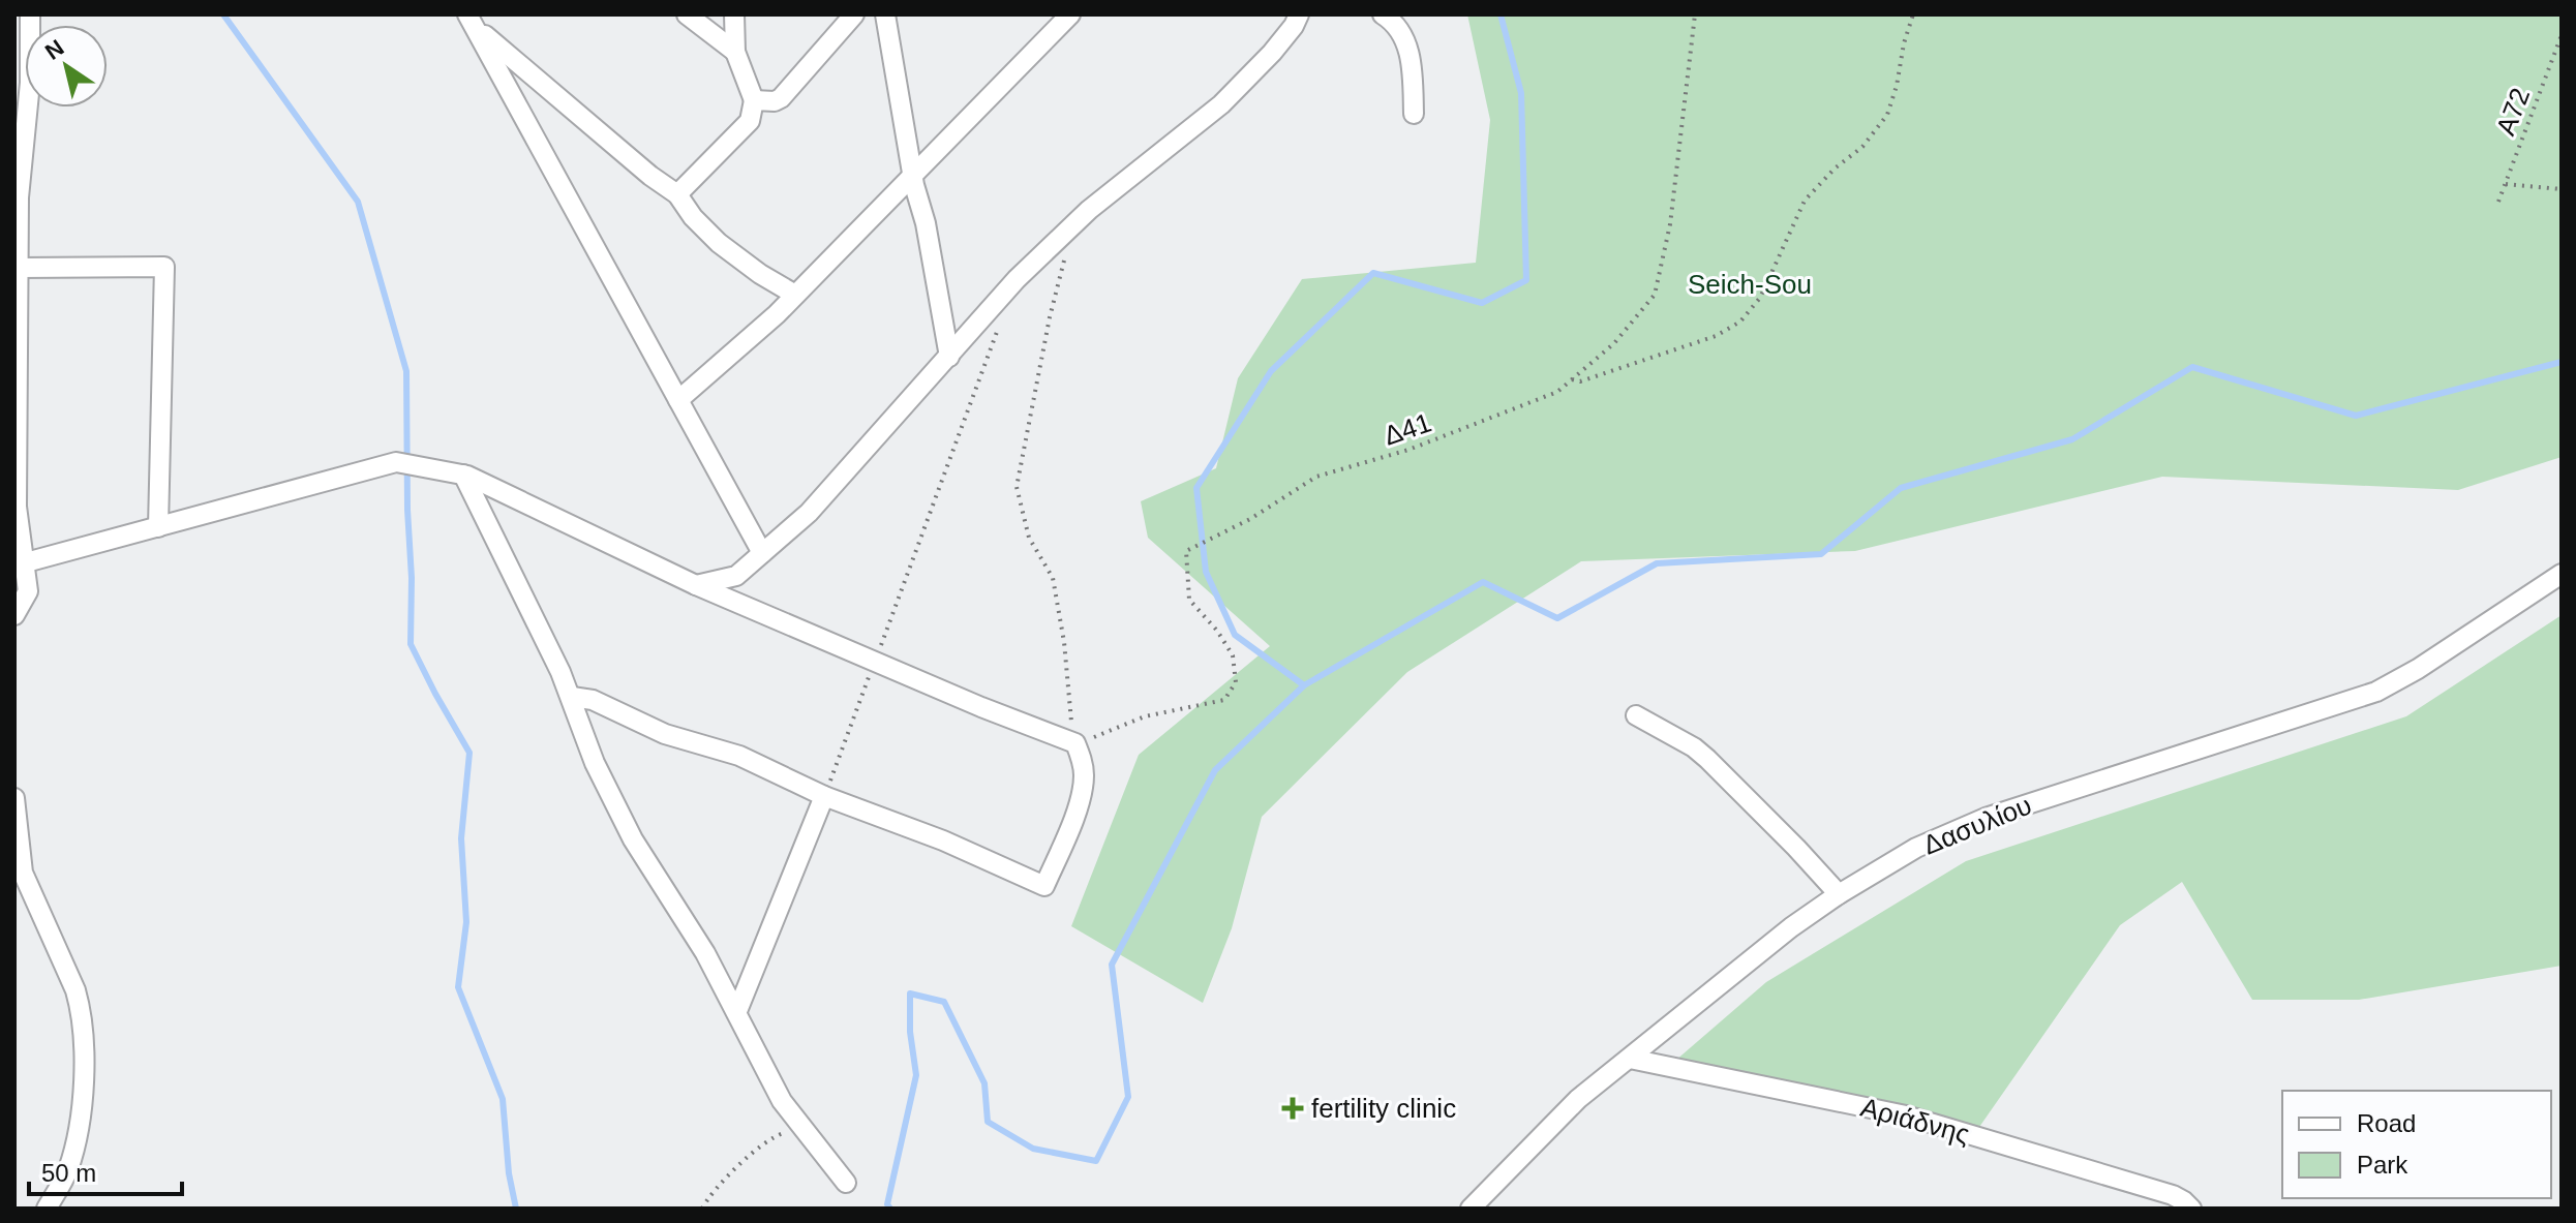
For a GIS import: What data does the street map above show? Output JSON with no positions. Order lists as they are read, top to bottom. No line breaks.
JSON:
{"streets":{"street":["Δασυλίου","Αριάδνης"],"path":["Α72","Δ41"]},"crossings":[["Δασυλίου","Αριάδνης"]],"parks":["Seich-Sou"],"places":{"health":["fertility clinic"]},"legend":["Road","Park"],"scale_bar":"50 m","north":"top left"}
